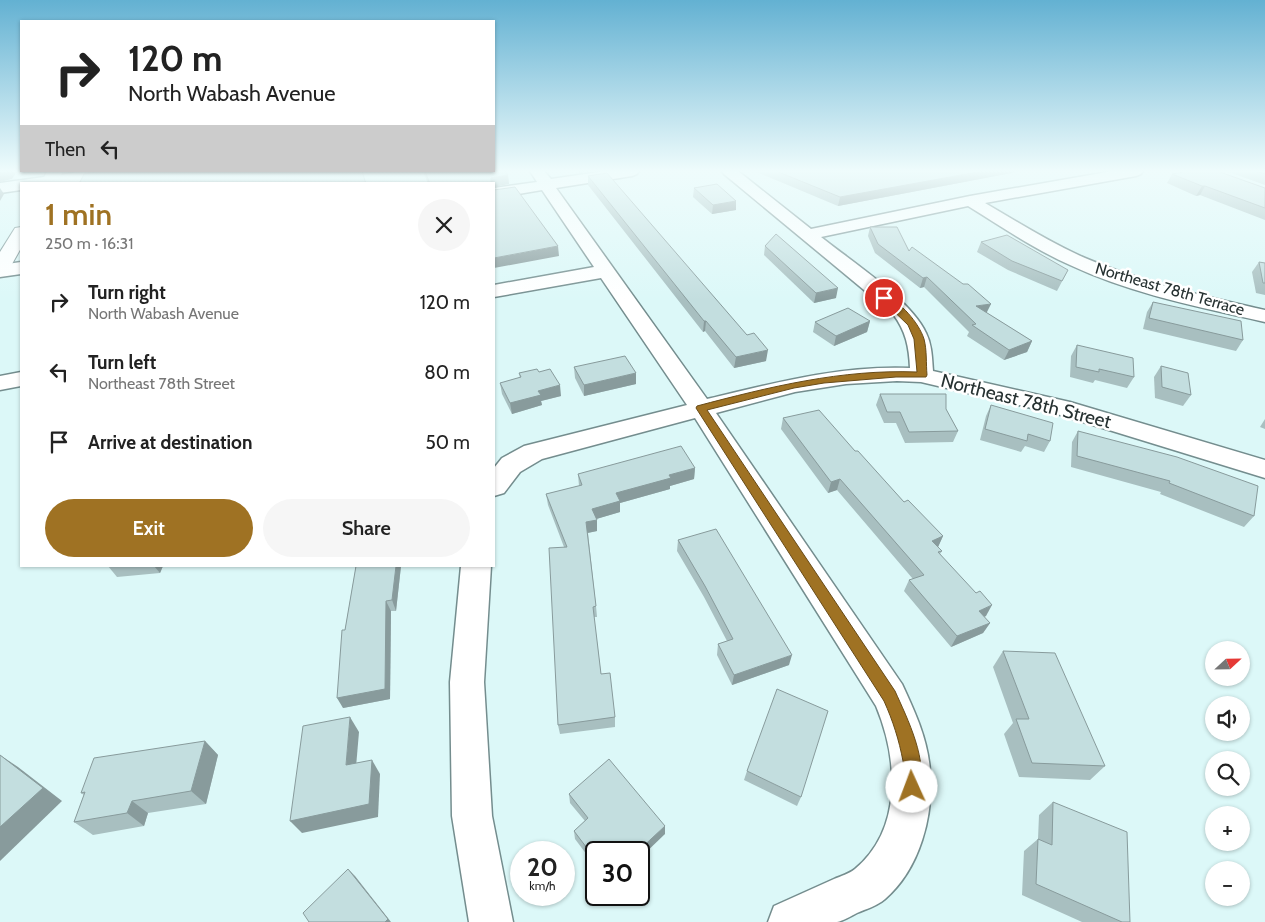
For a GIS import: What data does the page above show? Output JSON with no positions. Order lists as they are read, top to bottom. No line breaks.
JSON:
{"streets":{"street":["Northeast 78th Terrace","Northeast 78th Street"]},"north":"right","page":{"turn":["120 m","North Wabash Avenue"],"then":"Then","heading":["1 min","250 m · 16:31"],"list":[{"name":"Turn right","note":"North Wabash Avenue","value":"120 m"},{"name":"Turn left","note":"Northeast 78th Street","value":"80 m"},{"name":"Arrive at destination","value":"50 m"}],"buttons":["Exit","Share"],"map_buttons":["+","−"],"speed":"20 km/h","limit":"30"}}
